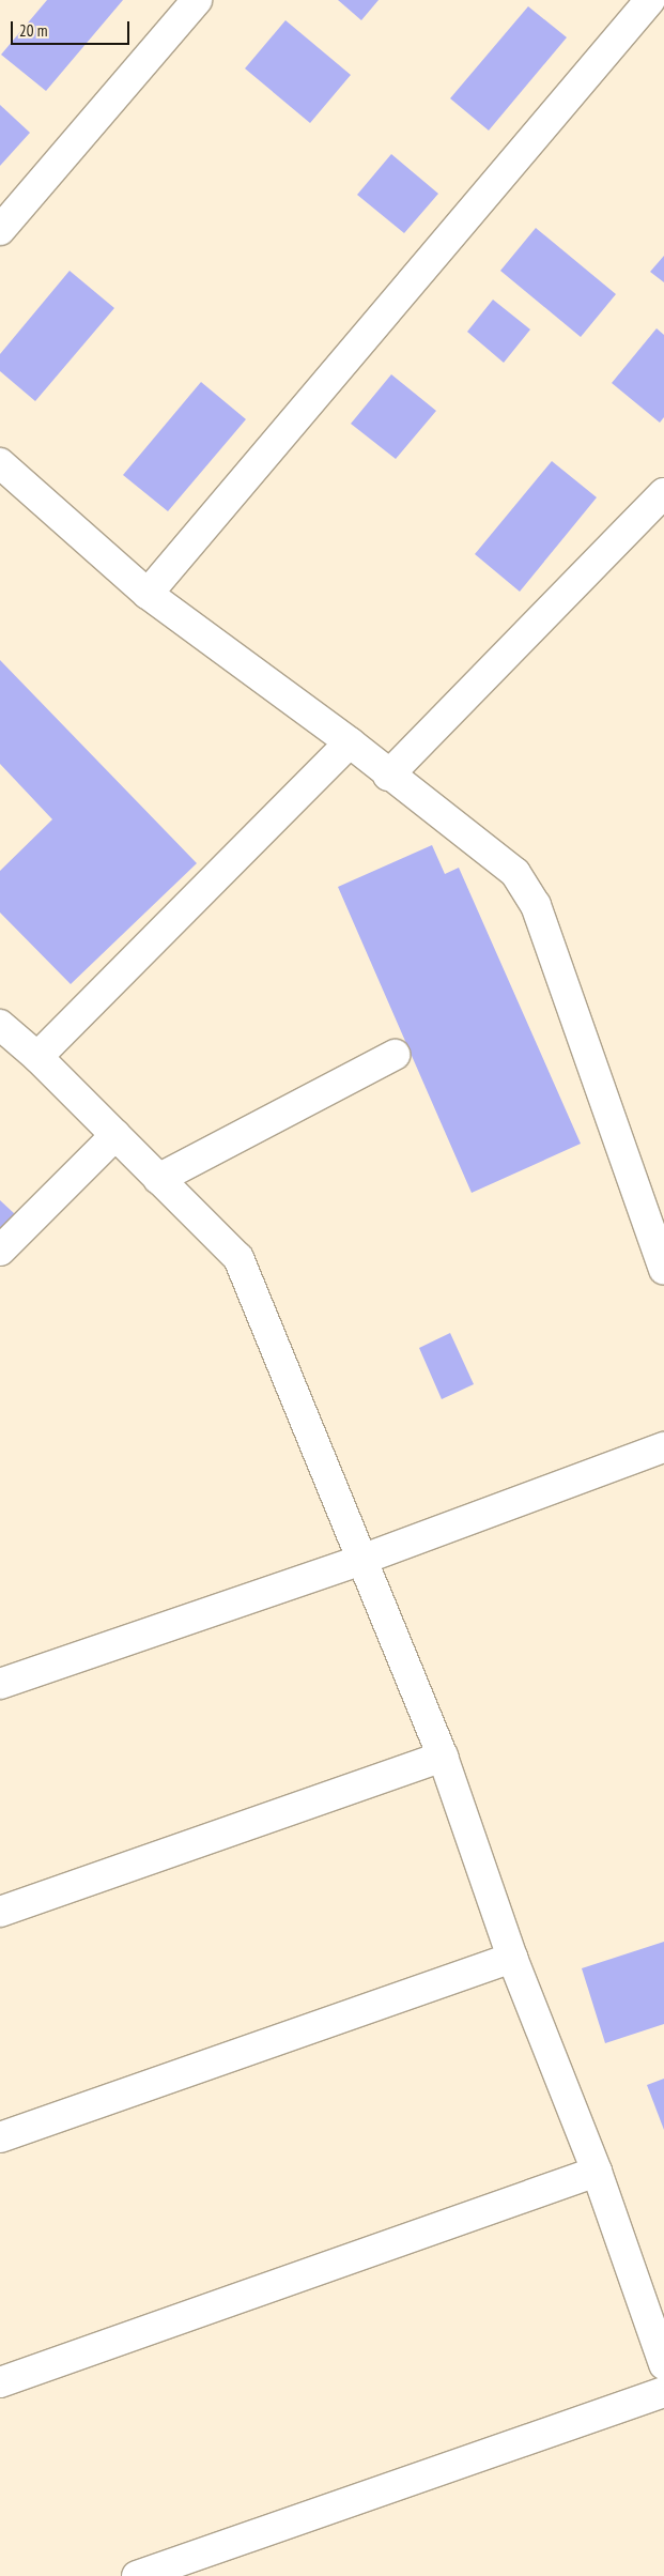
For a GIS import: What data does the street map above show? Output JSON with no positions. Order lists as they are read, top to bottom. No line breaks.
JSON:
{"scale_bar":"20 m"}
